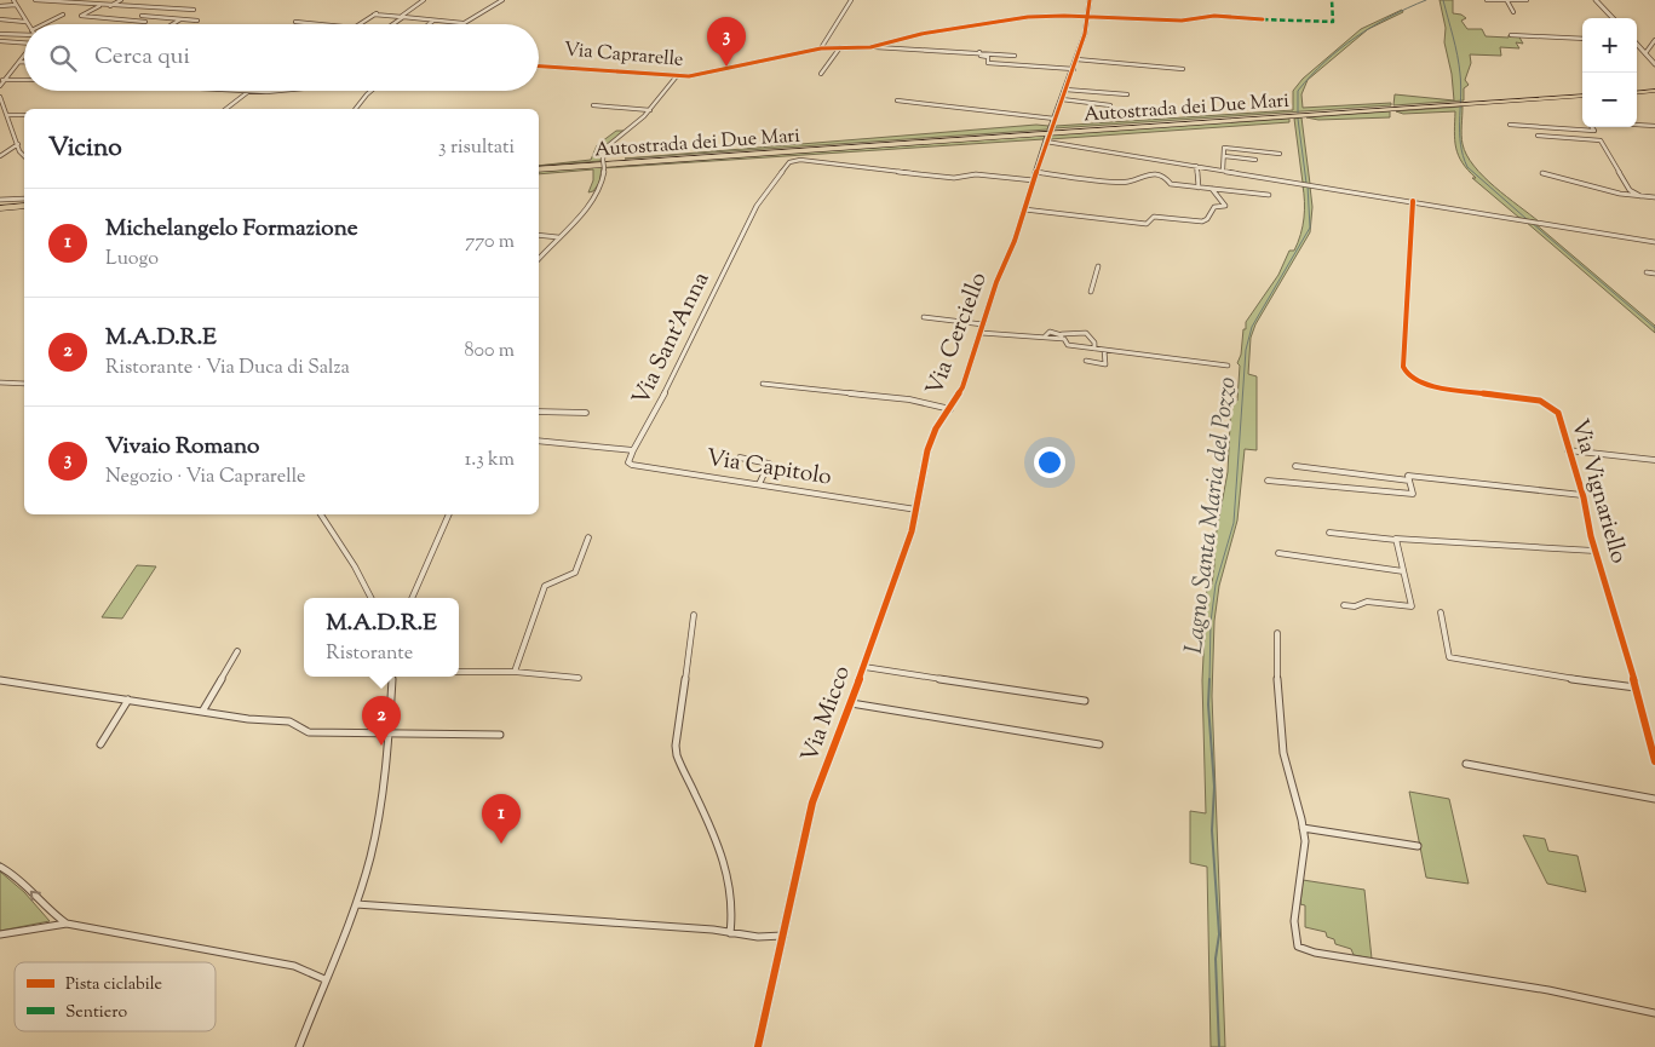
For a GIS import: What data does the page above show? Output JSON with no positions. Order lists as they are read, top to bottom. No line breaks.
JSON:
{"streets":{"highway":["Autostrada dei Due Mari"],"street":["Via Caprarelle","Via Cerciello","Via Sant'Anna","Via Capitolo","Via Vignariello","Via Micco"]},"crossings":[["Via Cerciello","Via Sant'Anna"],["Via Cerciello","Via Capitolo"],["Via Cerciello","Via Micco"],["Via Sant'Anna","Via Capitolo"],["Via Capitolo","Via Micco"]],"water":["Lagno Santa Maria del Pozzo"],"legend":["Pista ciclabile","Sentiero"],"page":{"pins":["3","2","1"],"map_buttons":["+","−"],"search":"Cerca qui","heading":["Vicino","3 risultati"],"list":[{"mark":"1","name":"Michelangelo Formazione","note":"Luogo","value":"770 m"},{"mark":"2","name":"M.A.D.R.E","note":"Ristorante · Via Duca di Salza","value":"800 m"},{"mark":"3","name":"Vivaio Romano","note":"Negozio · Via Caprarelle","value":"1.3 km"}],"popup":["M.A.D.R.E","Ristorante"]}}
